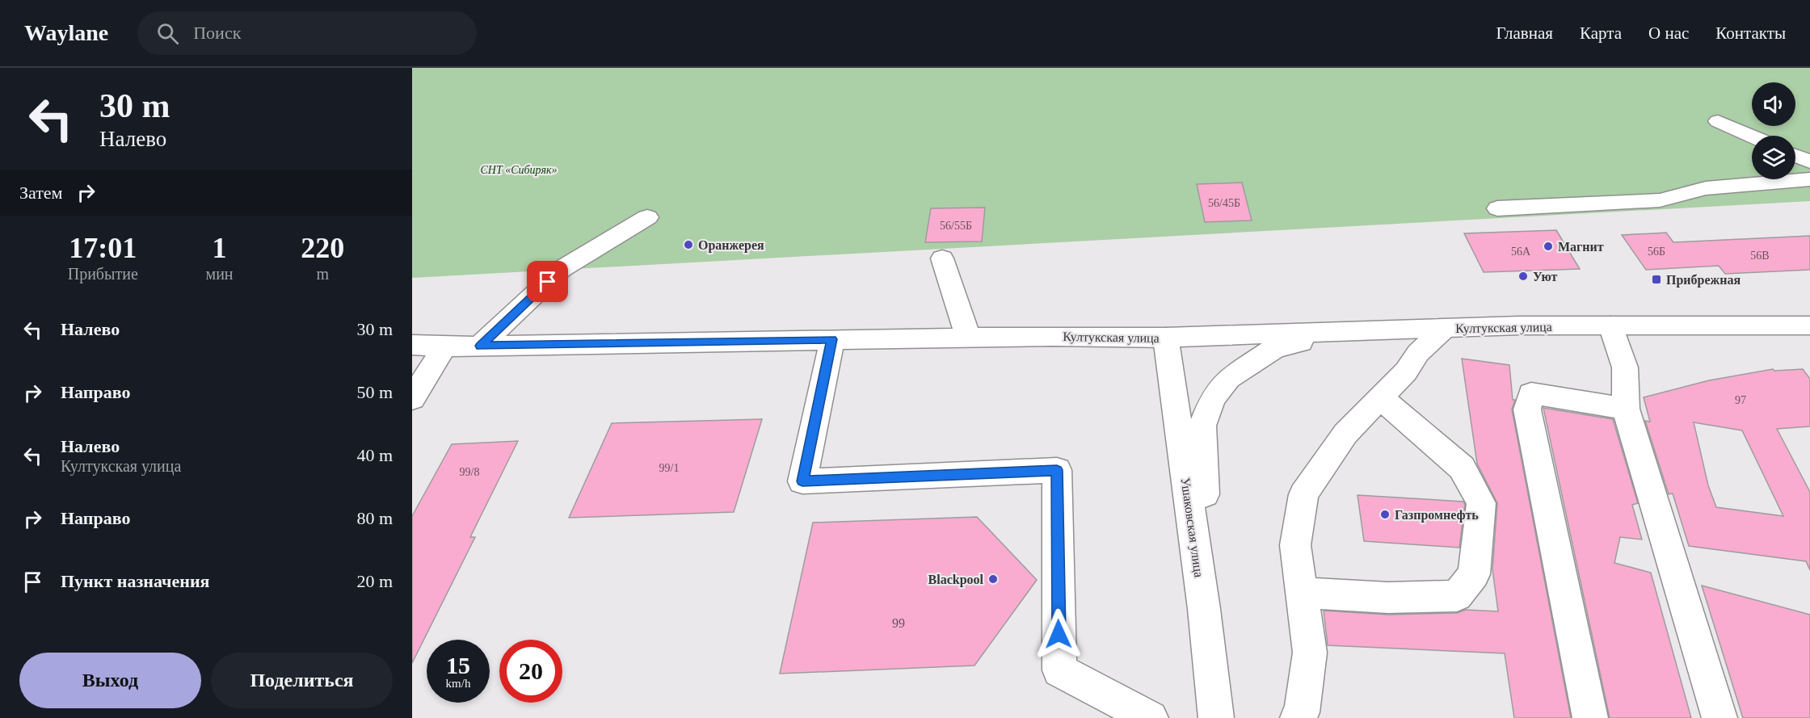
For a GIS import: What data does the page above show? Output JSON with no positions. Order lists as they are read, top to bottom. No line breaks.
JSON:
{"streets":{"main road":["Култукская улица","Ушаковская улица"]},"crossings":[["Култукская улица","Ушаковская улица"]],"parks":["СНТ «Сибиряк»"],"places":{"other":["Оранжерея","Магнит","Уют","Газпромнефть","Blackpool"],"transit":["Прибрежная"]},"house_numbers":["56/45Б","56/55Б","56А","56Б","56В","97","99/1","99/8","99"],"page":{"header":"Waylane","search":"Поиск","nav":["Главная","Карта","О нас","Контакты"],"turn":["30 m","Налево"],"then":"Затем","eta":["17:01","Прибытие","1","мин","220","m"],"list":[{"name":"Налево","value":"30 m"},{"name":"Направо","value":"50 m"},{"name":"Налево","note":"Култукская улица","value":"40 m"},{"name":"Направо","value":"80 m"},{"name":"Пункт назначения","value":"20 m"}],"speed":"15 km/h","limit":"20","buttons":["Выход","Поделиться"]}}
